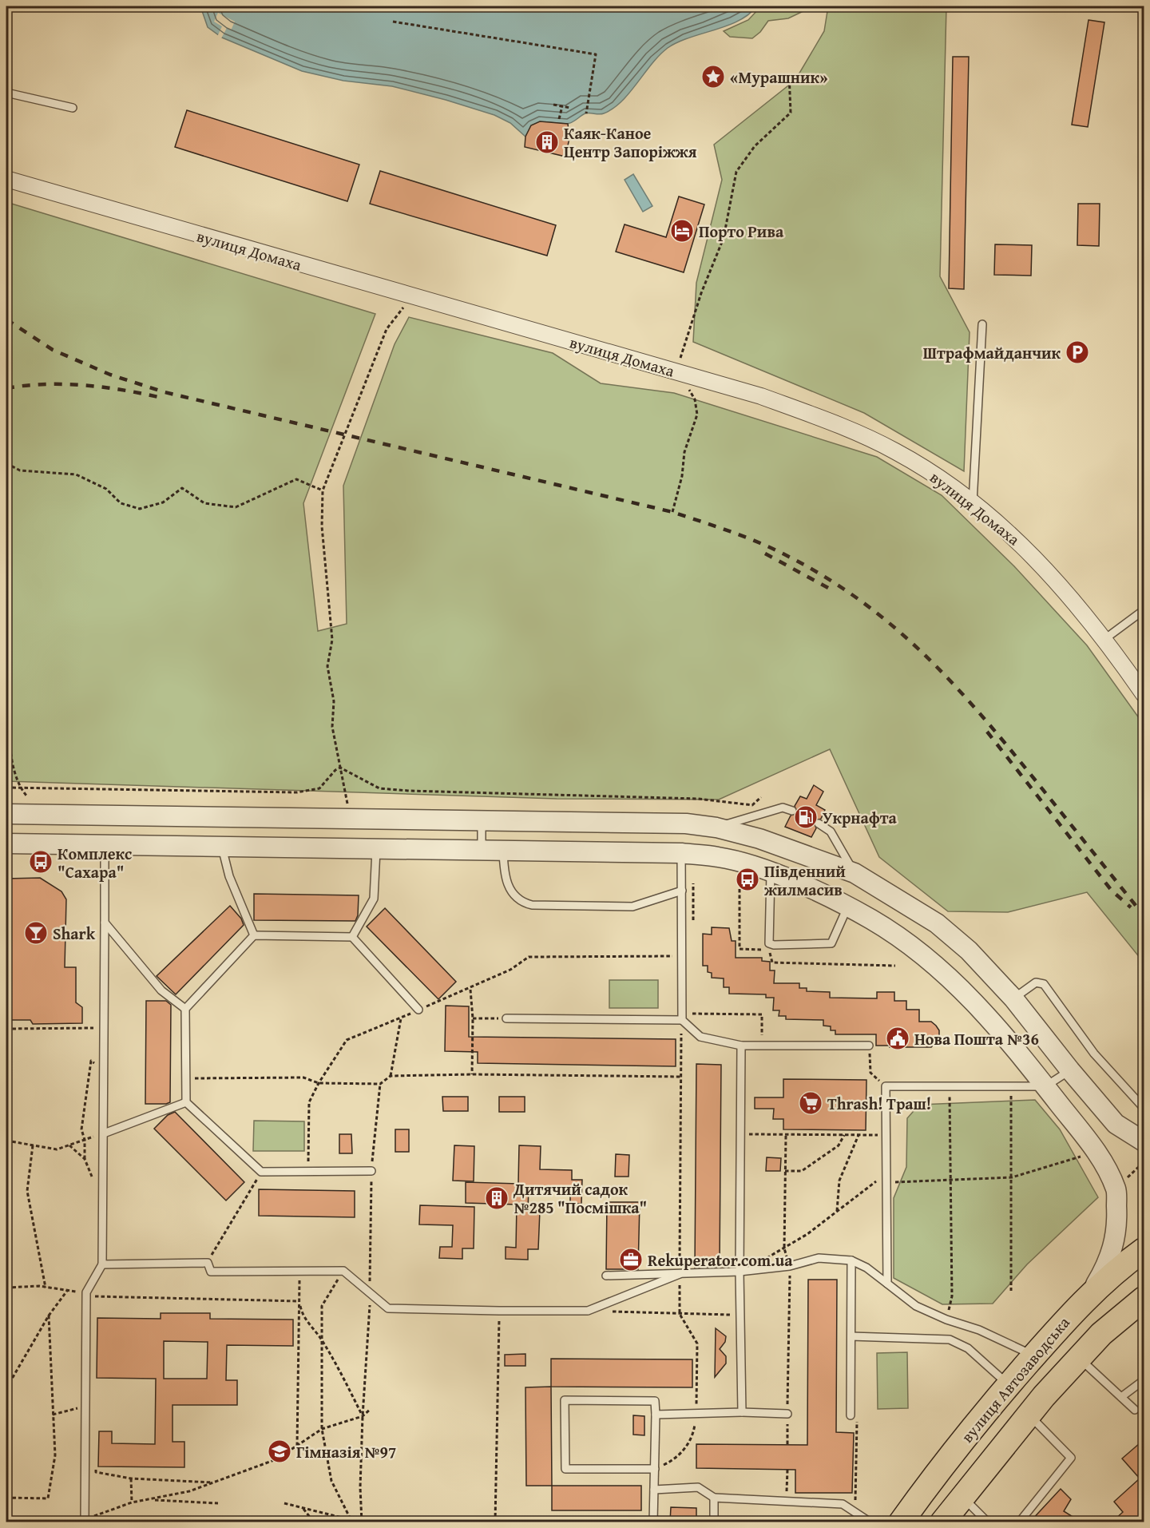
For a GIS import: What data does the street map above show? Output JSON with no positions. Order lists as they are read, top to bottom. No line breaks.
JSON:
{"streets":{"main road":["вулиця Автозаводська"],"street":["вулиця Домаха"]},"places":{"place":["«Мурашник»"],"building":["Каяк-Каное Центр Запоріжжя","Дитячий садок №285 \"Посмішка\""],"hotel":["Порто Рива"],"parking":["Штрафмайданчик"],"fuel station":["Укрнафта"],"bus stop":["Комплекс \"Сахара\"","Південний жилмасив"],"bar":["Shark"],"public building":["Нова Пошта №36"],"supermarket":["Thrash! Траш!"],"office":["Rekuperator.com.ua"],"school or university":["Гімназія №97"]}}
